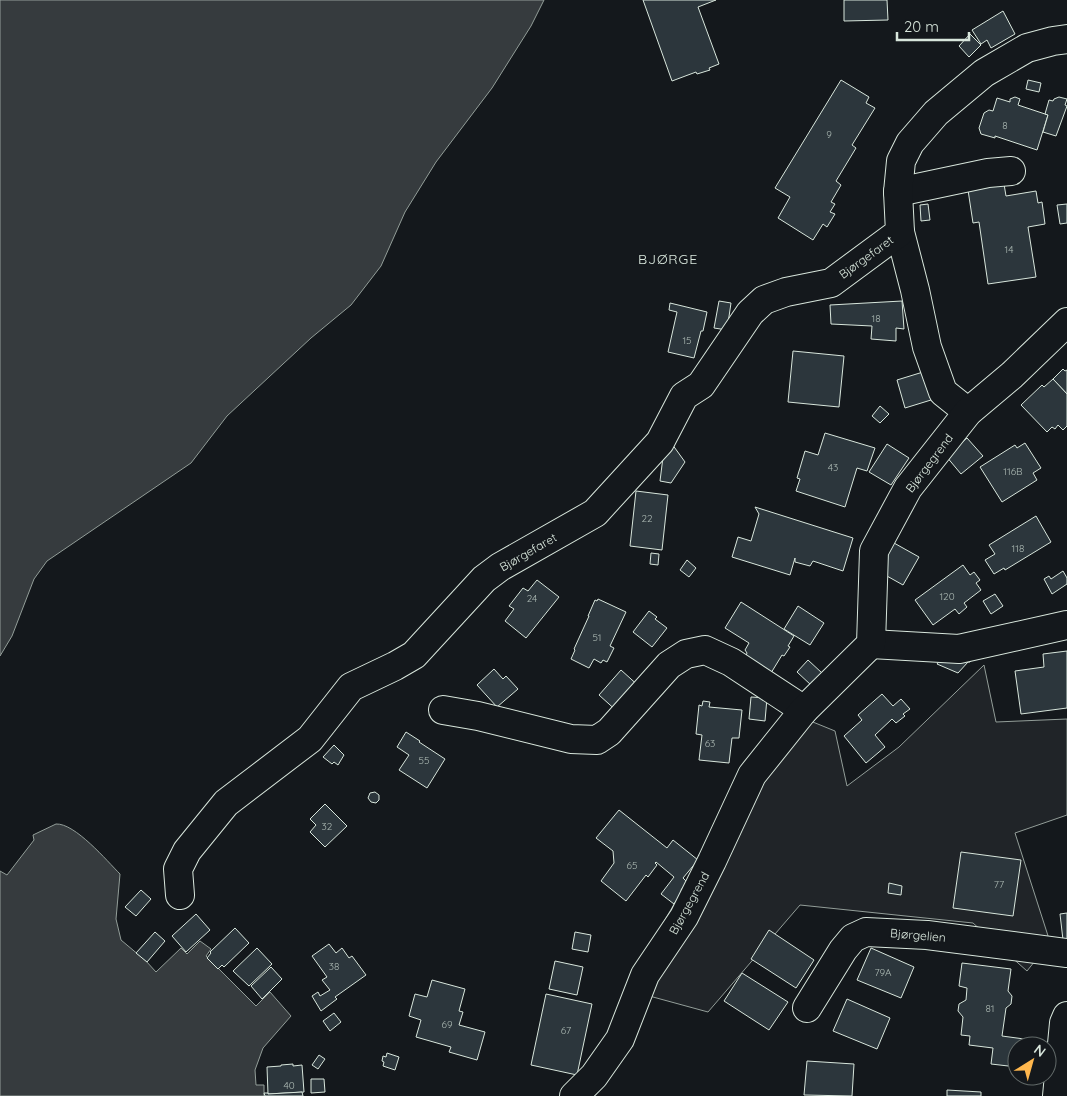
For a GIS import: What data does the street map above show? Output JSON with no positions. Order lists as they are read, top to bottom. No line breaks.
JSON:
{"streets":{"street":["Bjørgefaret","Bjørgegrend","Bjørgelien"]},"crossings":[["Bjørgefaret","Bjørgegrend"]],"districts":["BJØRGE"],"house_numbers":["8","9","14","18","15","43","116B","22","118","120","24","51","63","55","32","65","77","38","79A","81","69","67","40"],"scale_bar":"20 m","north":"top right"}
